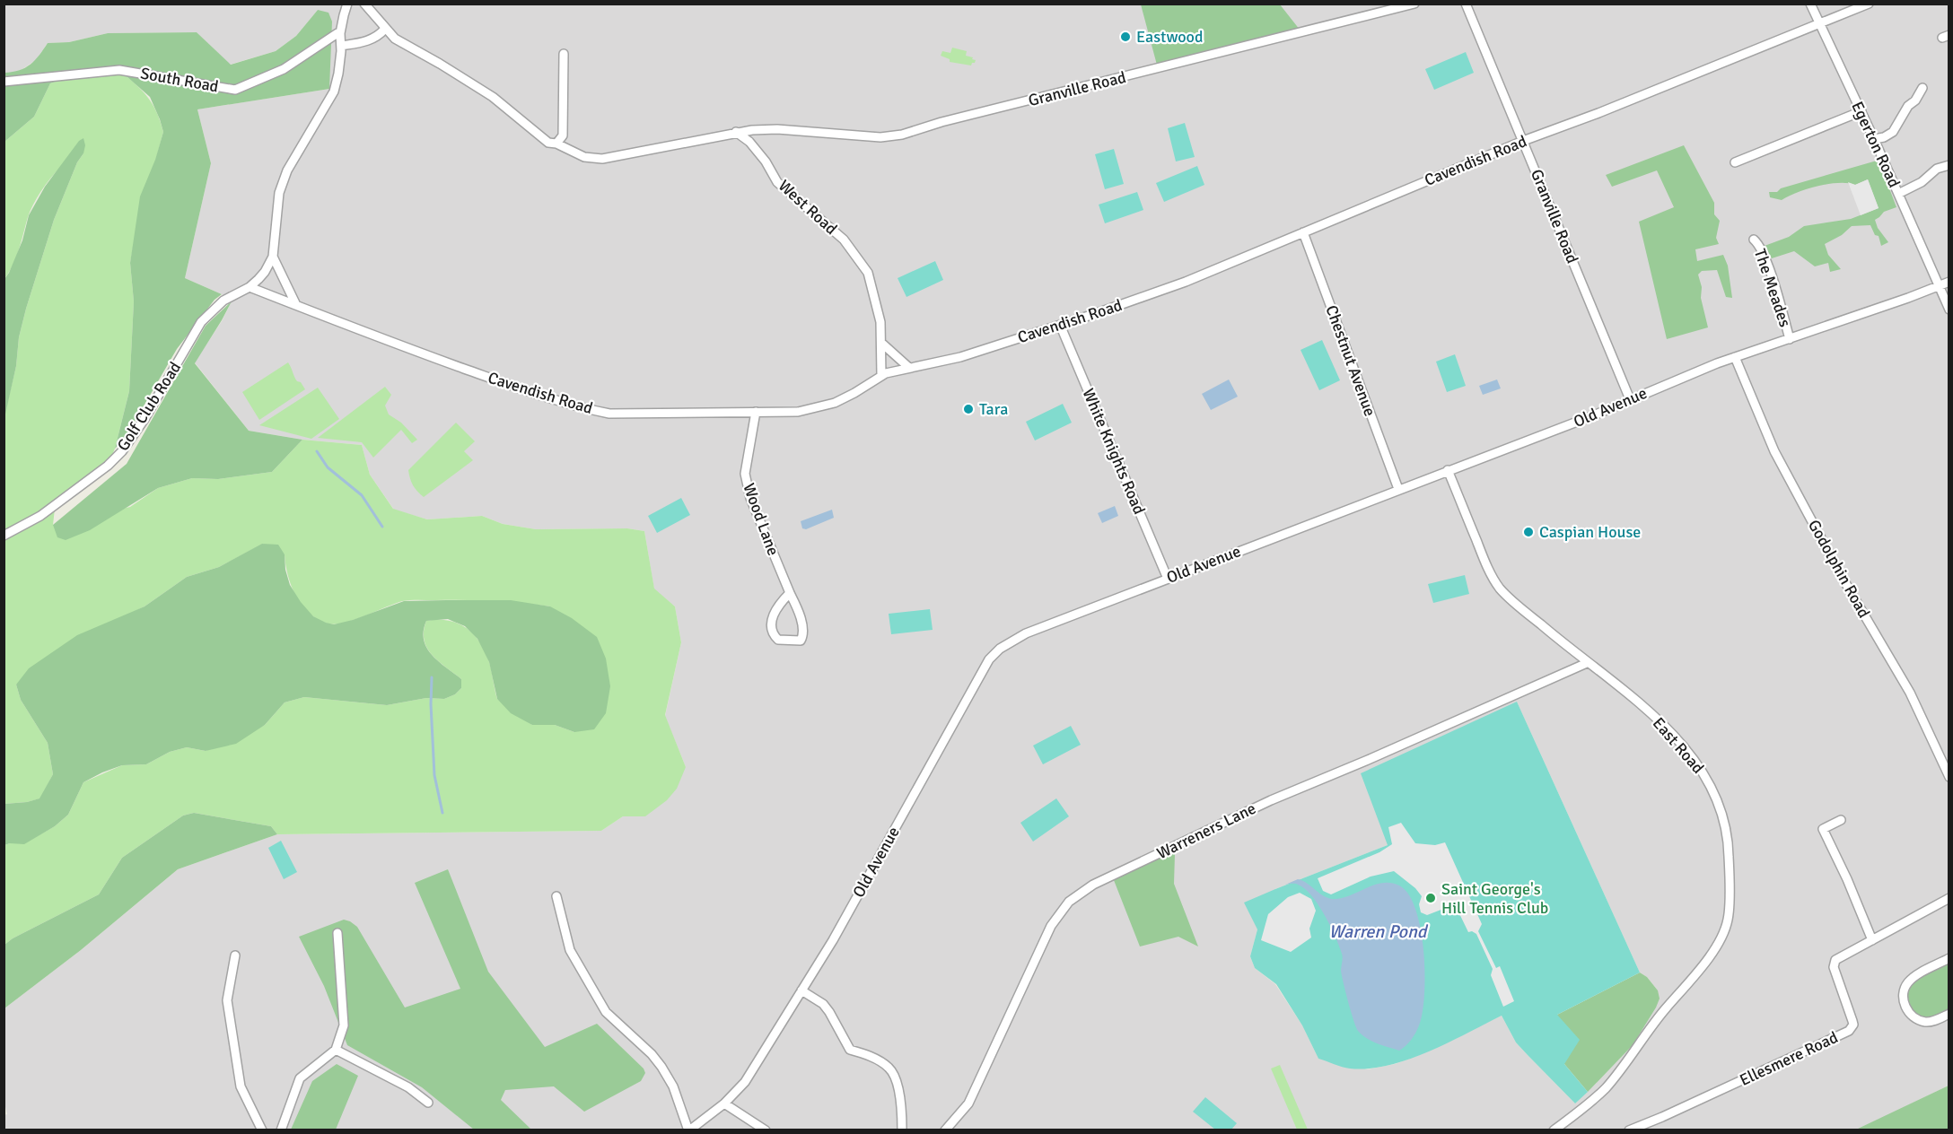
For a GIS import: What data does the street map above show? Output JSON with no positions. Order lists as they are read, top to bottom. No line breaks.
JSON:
{"streets":{"street":["South Road","Granville Road","Egerton Road","Cavendish Road","West Road","The Meades","Chestnut Avenue","Golf Club Road","Old Avenue","White Knights Road","Wood Lane","Godolphin Road","East Road","Warreners Lane","Ellesmere Road"]},"crossings":[["Granville Road","Cavendish Road"],["Granville Road","West Road"],["Granville Road","Old Avenue"],["Egerton Road","Cavendish Road"],["Egerton Road","Old Avenue"],["Cavendish Road","West Road"],["Cavendish Road","Chestnut Avenue"],["Cavendish Road","Golf Club Road"],["Cavendish Road","White Knights Road"],["Cavendish Road","Wood Lane"],["The Meades","Old Avenue"],["Chestnut Avenue","Old Avenue"],["Old Avenue","White Knights Road"],["Old Avenue","Godolphin Road"],["Old Avenue","East Road"],["East Road","Warreners Lane"]],"water":["Warren Pond"],"places":["Eastwood","Tara","Caspian House","Saint George's Hill Tennis Club"]}
